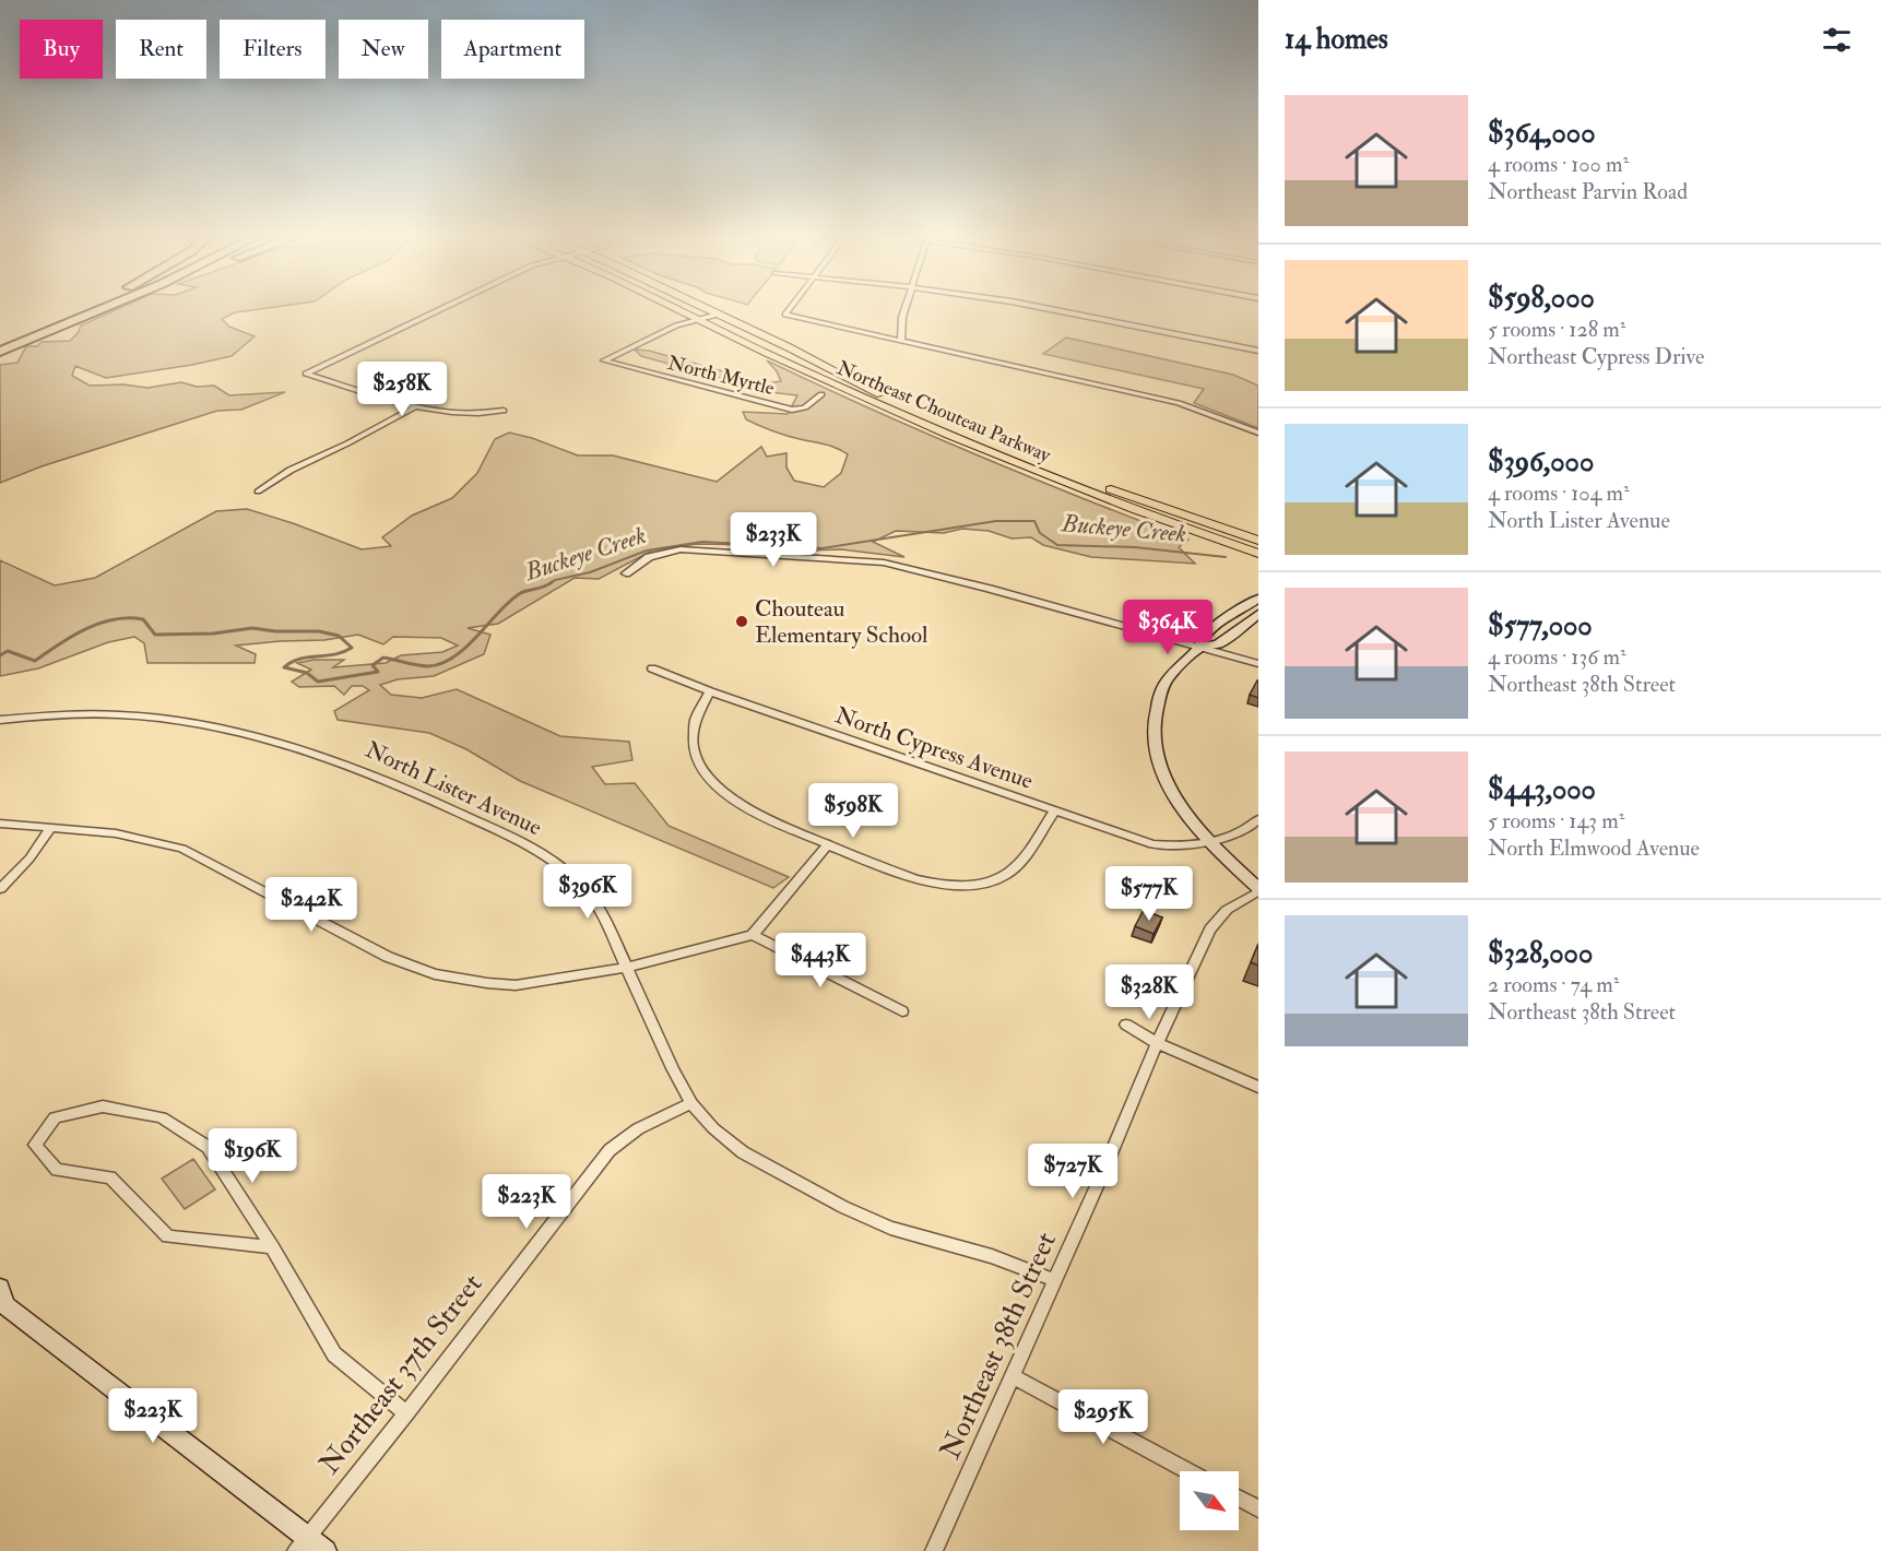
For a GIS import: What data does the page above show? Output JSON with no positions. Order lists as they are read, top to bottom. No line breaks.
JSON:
{"streets":{"main road":["Northeast Chouteau Parkway"],"street":["North Myrtle","North Cypress Avenue","North Lister Avenue","Northeast 38th Street","Northeast 37th Street"]},"crossings":[["North Myrtle","Northeast Chouteau Parkway"],["North Lister Avenue","Northeast 38th Street"],["North Lister Avenue","Northeast 37th Street"]],"water":["Buckeye Creek"],"places":["Chouteau Elementary School"],"north":"bottom right","page":{"heading":"14 homes","chip":["Buy","Rent","Filters","New","Apartment"],"list":[{"name":"$364,000","note":"4 rooms · 100 m² · Northeast Parvin Road"},{"name":"$598,000","note":"5 rooms · 128 m² · Northeast Cypress Drive"},{"name":"$396,000","note":"4 rooms · 104 m² · North Lister Avenue"},{"name":"$577,000","note":"4 rooms · 136 m² · Northeast 38th Street"},{"name":"$443,000","note":"5 rooms · 143 m² · North Elmwood Avenue"},{"name":"$328,000","note":"2 rooms · 74 m² · Northeast 38th Street"}],"price":["$258K","$233K","$364K","$598K","$396K","$577K","$242K","$443K","$328K","$196K","$727K","$223K","$223K","$295K"]}}
